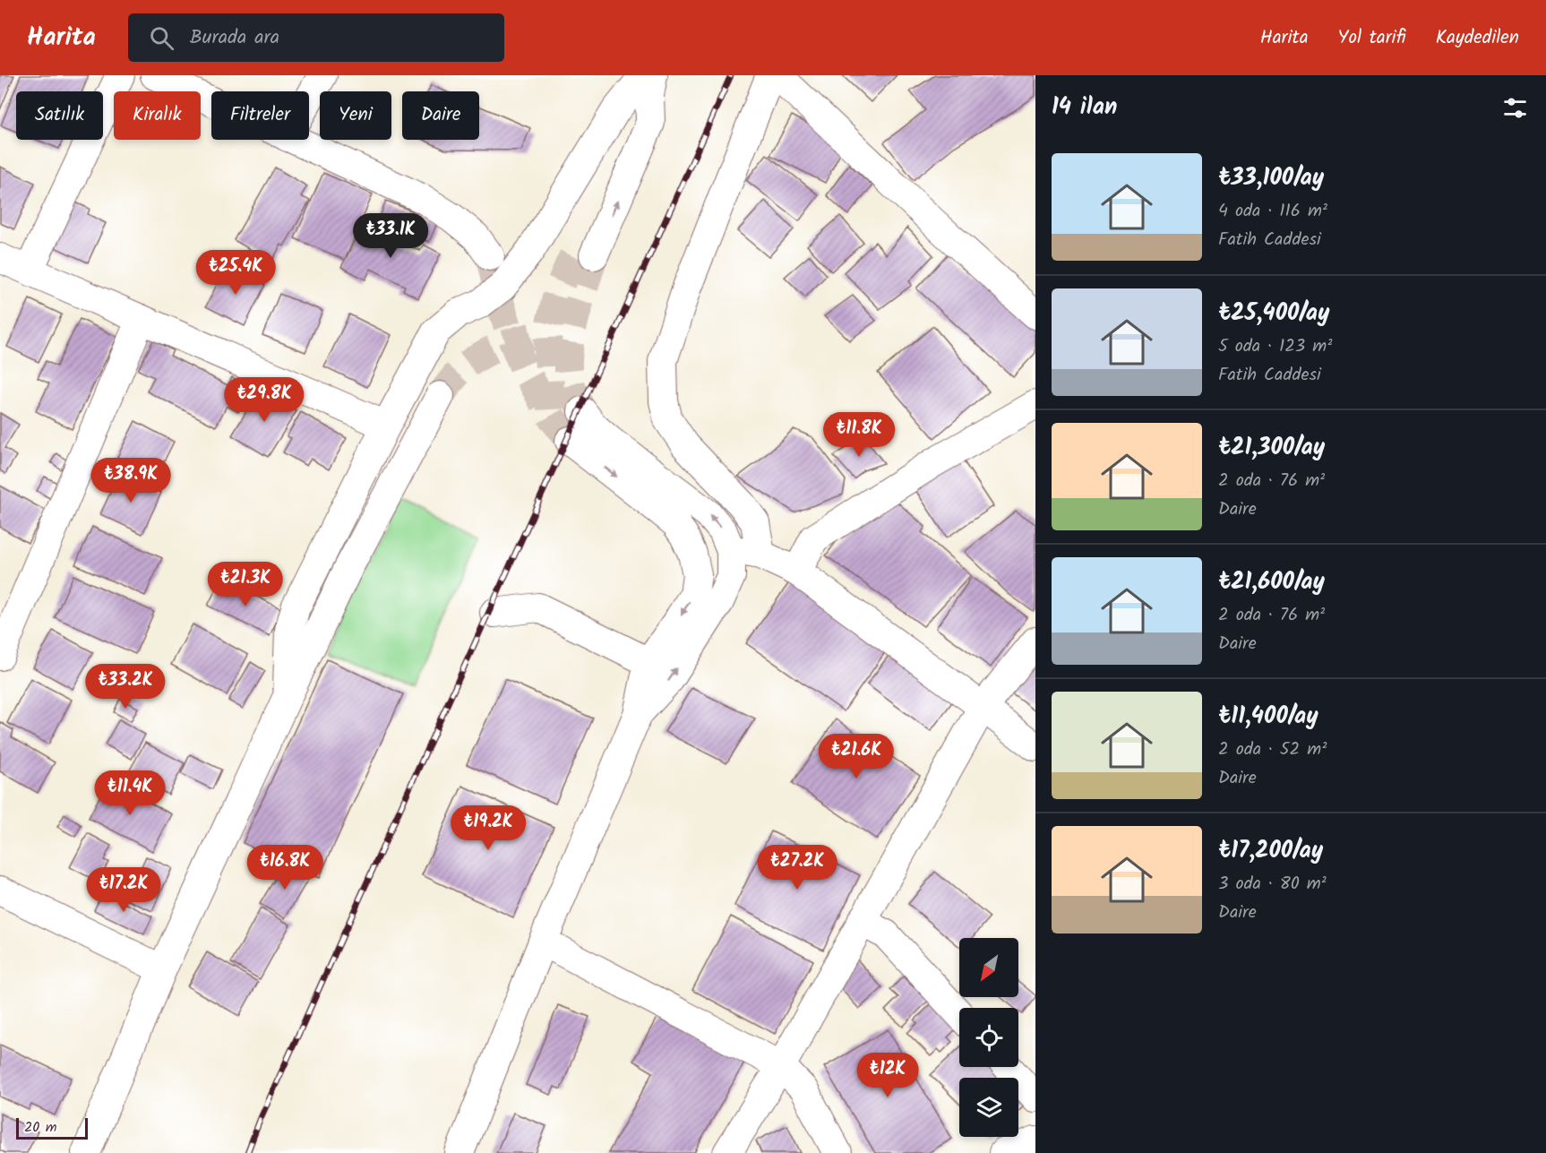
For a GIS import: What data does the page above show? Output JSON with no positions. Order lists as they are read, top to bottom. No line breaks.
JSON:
{"scale_bar":"20 m","north":"bottom left","page":{"header":"Harita","search":"Burada ara","nav":["Harita","Yol tarifi","Kaydedilen"],"heading":"14 ilan","chip":["Satılık","Kiralık","Filtreler","Yeni","Daire"],"list":[{"name":"₺33,100/ay","note":"4 oda · 116 m² · Fatih Caddesi"},{"name":"₺25,400/ay","note":"5 oda · 123 m² · Fatih Caddesi"},{"name":"₺21,300/ay","note":"2 oda · 76 m² · Daire"},{"name":"₺21,600/ay","note":"2 oda · 76 m² · Daire"},{"name":"₺11,400/ay","note":"2 oda · 52 m² · Daire"},{"name":"₺17,200/ay","note":"3 oda · 80 m² · Daire"}],"price":["₺33.1K","₺25.4K","₺29.8K","₺11.8K","₺38.9K","₺21.3K","₺33.2K","₺21.6K","₺11.4K","₺19.2K","₺16.8K","₺27.2K","₺17.2K","₺12K"],"scale":"20 m"}}
